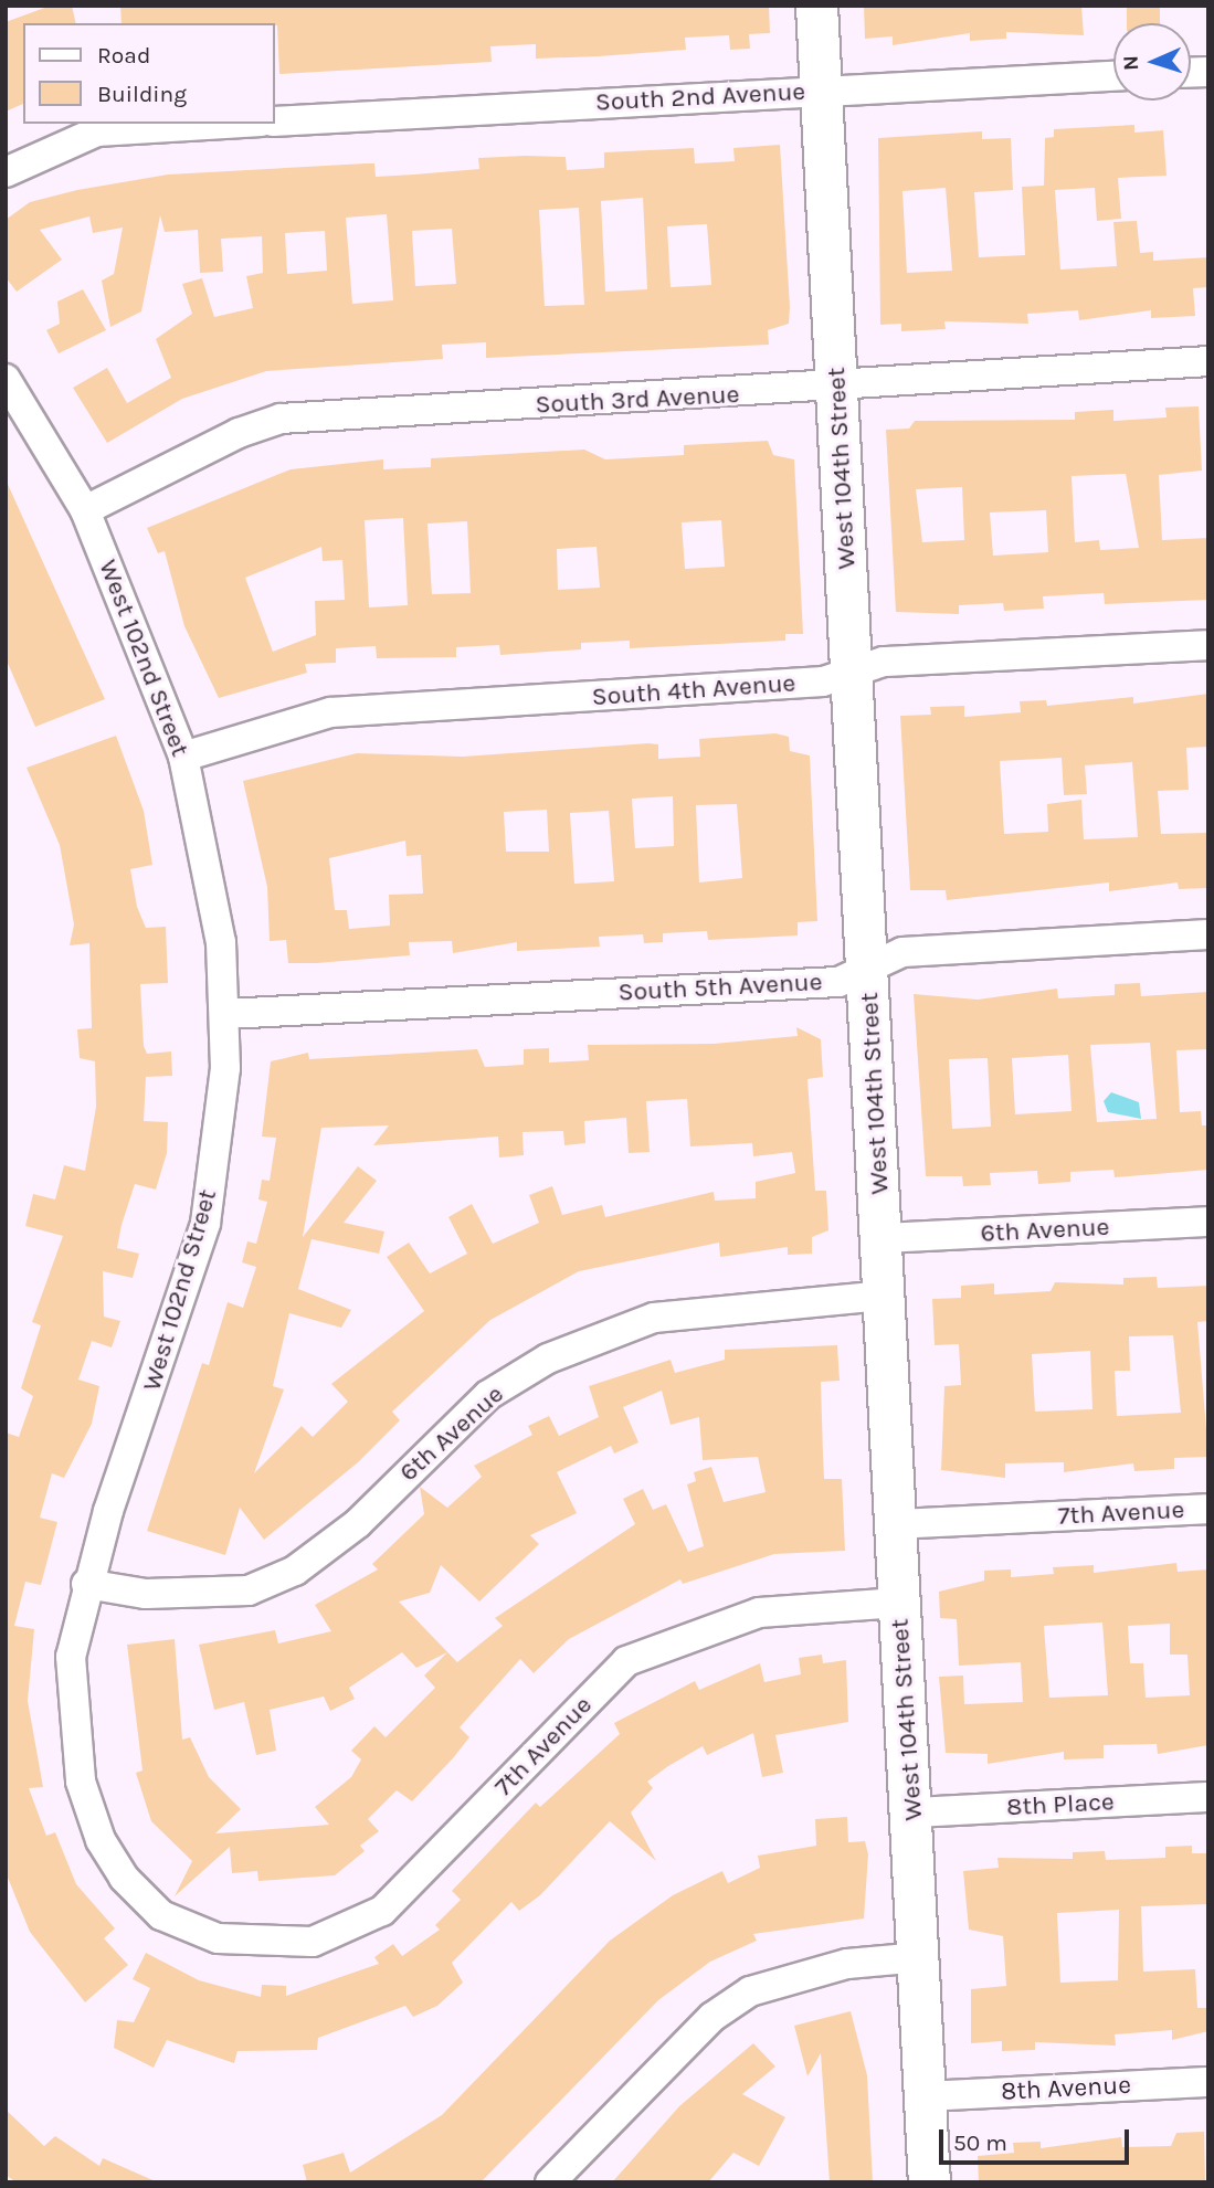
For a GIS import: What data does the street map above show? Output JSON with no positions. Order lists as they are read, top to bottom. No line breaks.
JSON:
{"streets":{"street":["South 2nd Avenue","South 3rd Avenue","West 104th Street","West 102nd Street","South 4th Avenue","South 5th Avenue","6th Avenue","7th Avenue","8th Place","8th Avenue"]},"crossings":[["South 2nd Avenue","West 104th Street"],["South 3rd Avenue","West 104th Street"],["South 3rd Avenue","West 102nd Street"],["West 104th Street","South 4th Avenue"],["West 104th Street","South 5th Avenue"],["West 104th Street","6th Avenue"],["West 104th Street","7th Avenue"],["West 104th Street","8th Place"],["West 104th Street","8th Avenue"],["West 102nd Street","South 4th Avenue"],["West 102nd Street","South 5th Avenue"],["West 102nd Street","6th Avenue"],["West 102nd Street","7th Avenue"]],"legend":["Road","Building"],"scale_bar":"50 m","north":"left"}
